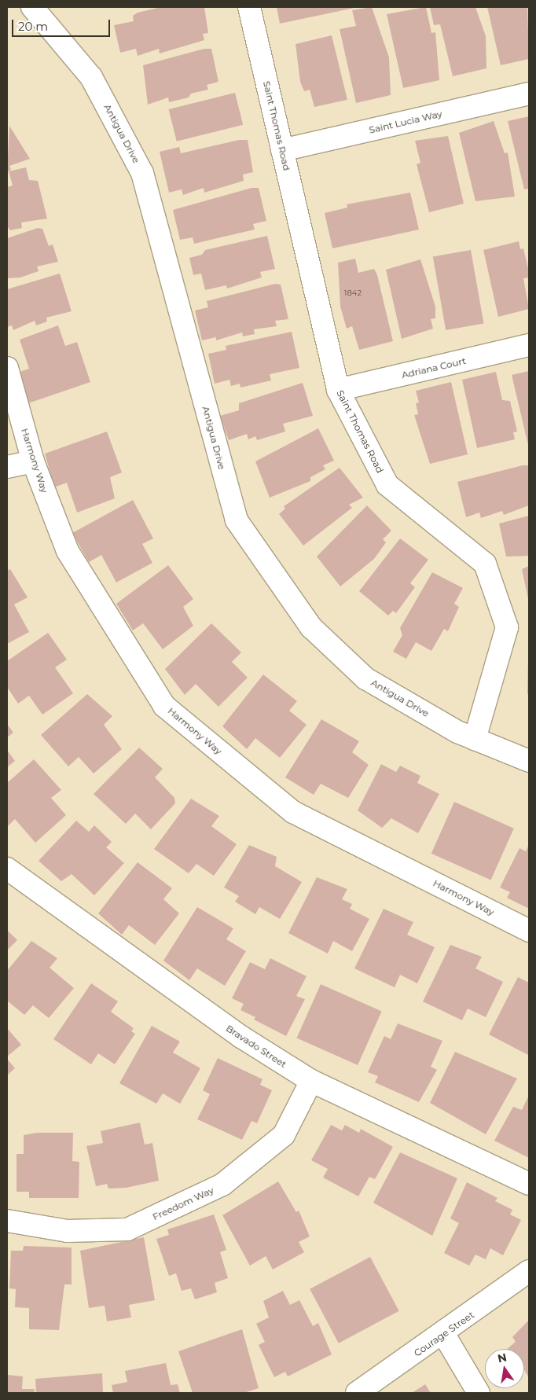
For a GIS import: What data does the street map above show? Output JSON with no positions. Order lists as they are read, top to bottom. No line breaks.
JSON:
{"streets":{"street":["Saint Lucia Way","Saint Thomas Road","Antigua Drive","Adriana Court","Harmony Way","Bravado Street","Freedom Way","Courage Street"]},"crossings":[["Saint Lucia Way","Saint Thomas Road"],["Saint Thomas Road","Antigua Drive"],["Saint Thomas Road","Adriana Court"],["Bravado Street","Freedom Way"]],"house_numbers":["1842"],"scale_bar":"20 m","north":"top"}
